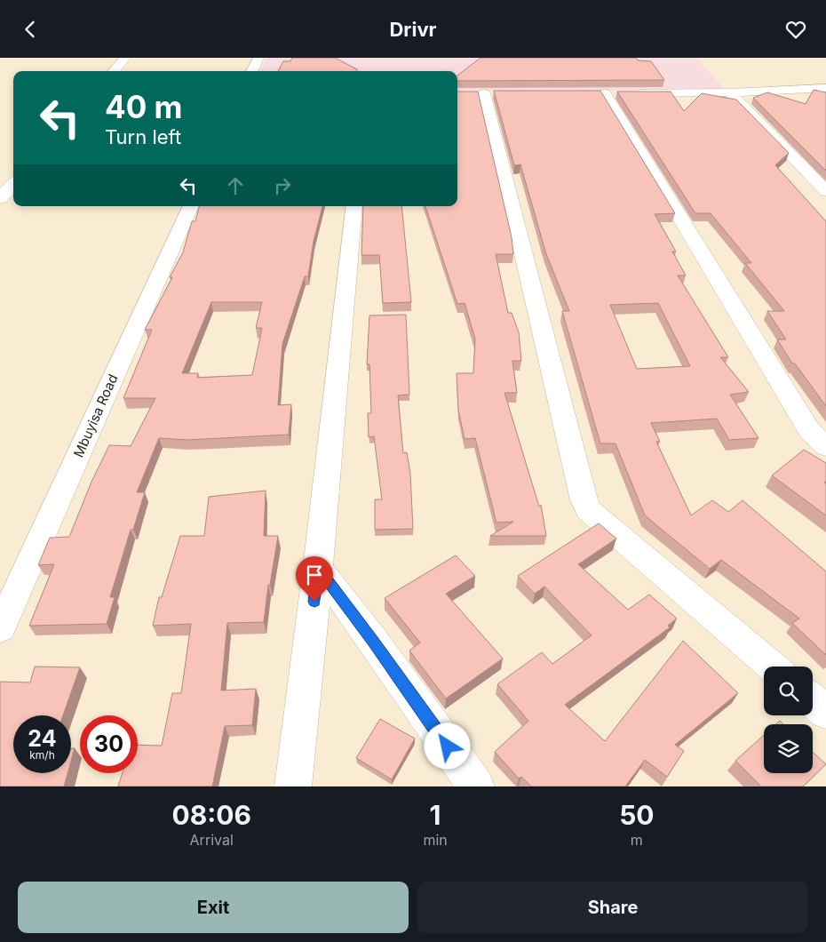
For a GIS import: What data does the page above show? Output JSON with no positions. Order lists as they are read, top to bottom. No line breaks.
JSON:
{"streets":{"street":["Mbuyisa Road"]},"page":{"header":"Drivr","turn":["40 m","Turn left"],"speed":"24 km/h","limit":"30","eta":["08:06","Arrival","1","min","50","m"],"buttons":["Exit","Share"]}}
